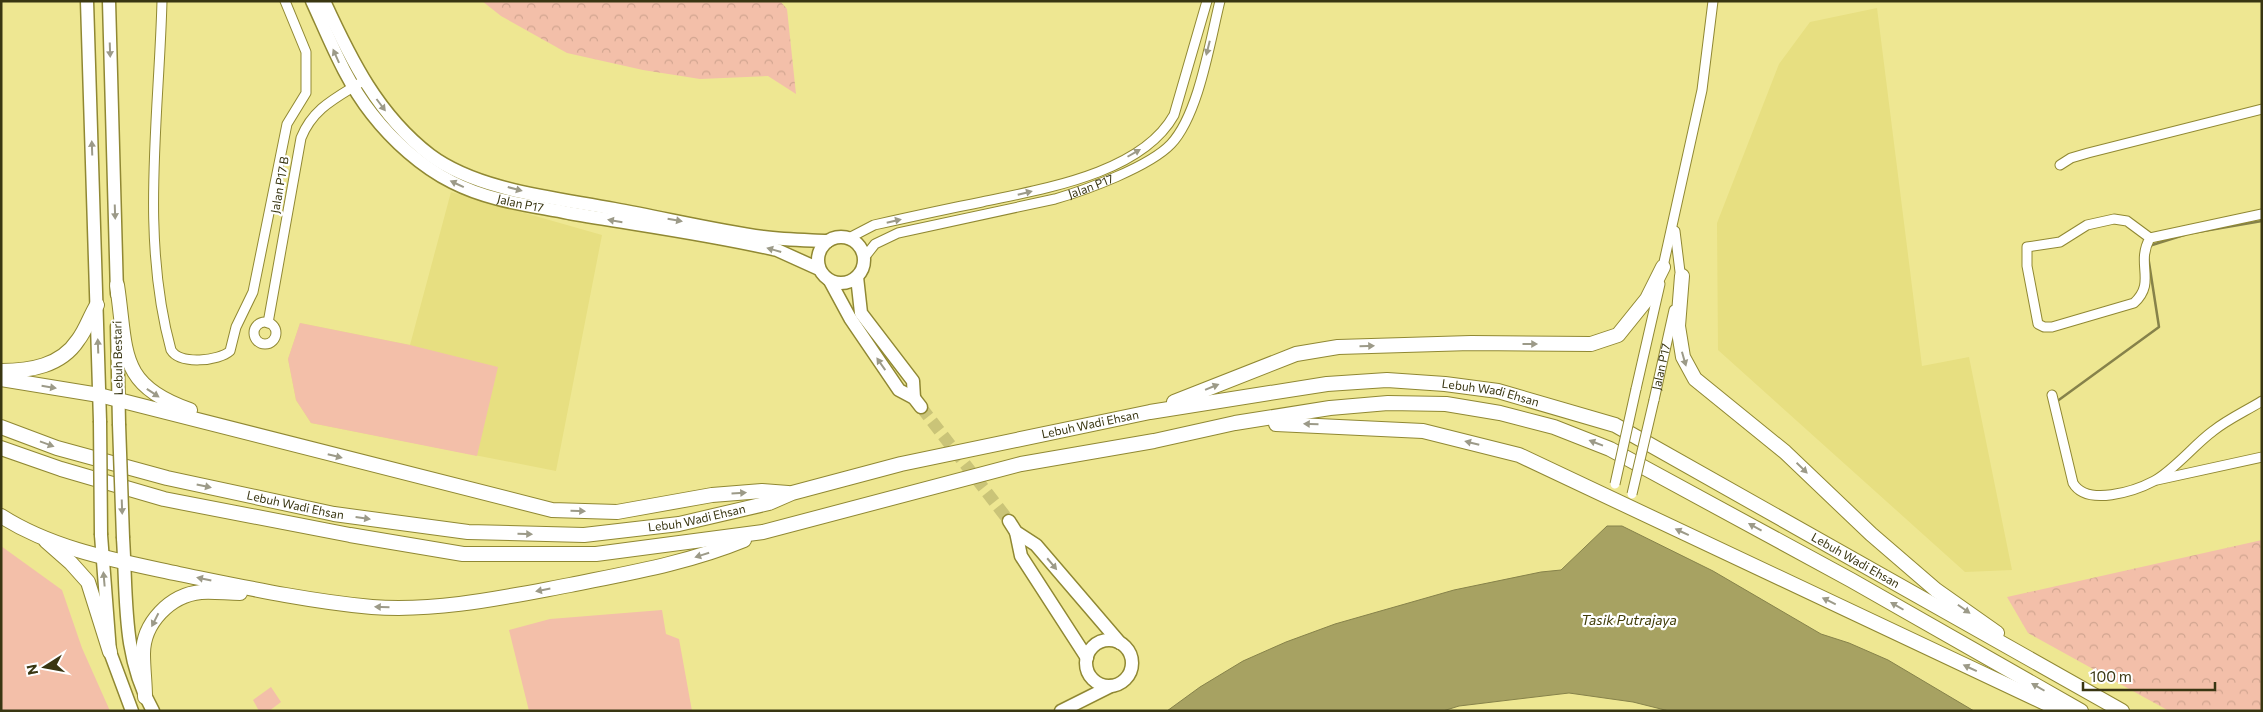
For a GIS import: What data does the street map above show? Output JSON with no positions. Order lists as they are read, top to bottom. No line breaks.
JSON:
{"streets":{"main road":["Lebuh Wadi Ehsan"],"street":["Jalan P17 B","Jalan P17","Lebuh Bestari"]},"crossings":[["Jalan P17 B","Jalan P17"]],"water":["Tasik Putrajaya"],"scale_bar":"100 m","north":"left"}
